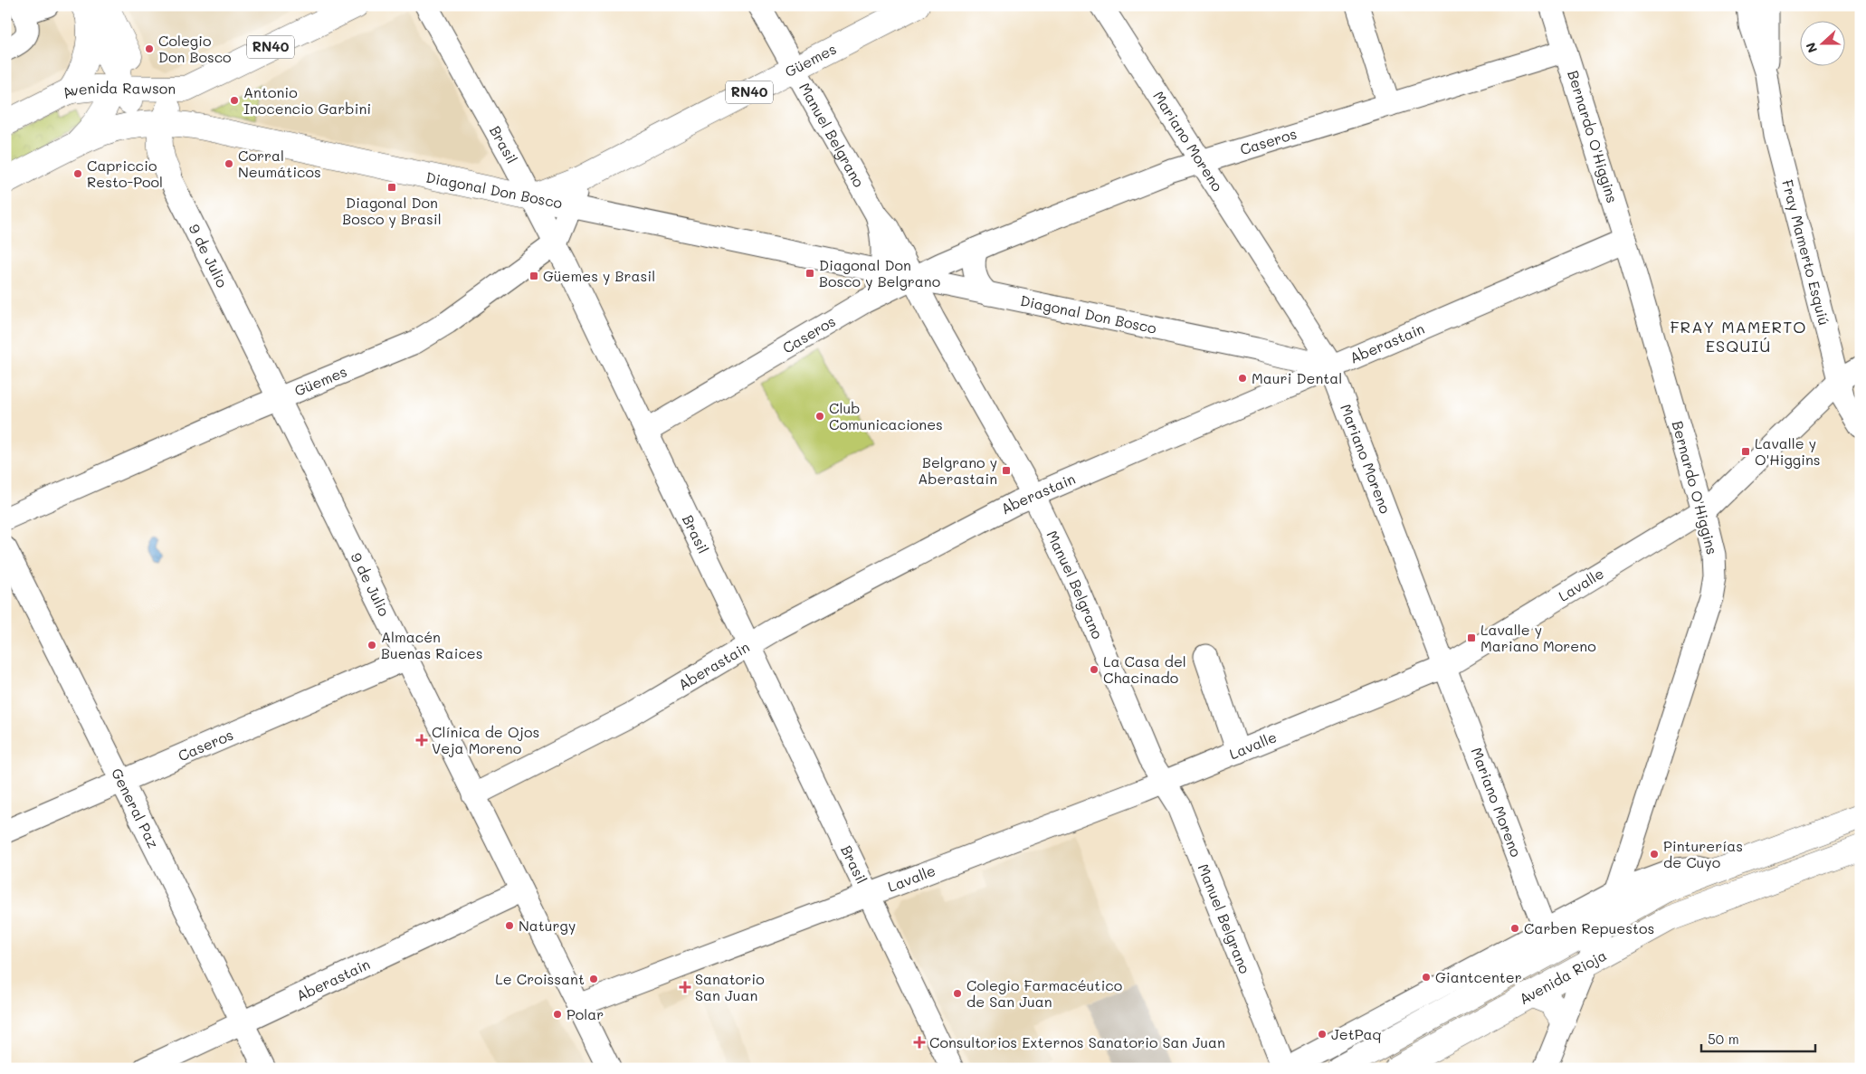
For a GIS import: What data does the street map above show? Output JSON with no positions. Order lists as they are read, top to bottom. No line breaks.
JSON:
{"streets":{"main road":["RN40","Güemes","Avenida Rawson","Diagonal Don Bosco","Avenida Rioja"],"street":["Manuel Belgrano","Bernardo O'Higgins","Mariano Moreno","Caseros","Brasil","Fray Mamerto Esquiú","9 de Julio","Aberastain","Lavalle","General Paz"]},"crossings":[["Güemes","Manuel Belgrano"],["Güemes","Brasil"],["Güemes","Diagonal Don Bosco"],["Güemes","9 de Julio"],["Manuel Belgrano","Caseros"],["Manuel Belgrano","Diagonal Don Bosco"],["Manuel Belgrano","Aberastain"],["Manuel Belgrano","Lavalle"],["Manuel Belgrano","Avenida Rioja"],["Bernardo O'Higgins","Caseros"],["Bernardo O'Higgins","Aberastain"],["Bernardo O'Higgins","Lavalle"],["Bernardo O'Higgins","Avenida Rioja"],["Mariano Moreno","Caseros"],["Mariano Moreno","Diagonal Don Bosco"],["Mariano Moreno","Aberastain"],["Mariano Moreno","Lavalle"],["Mariano Moreno","Avenida Rioja"],["Caseros","Brasil"],["Caseros","Diagonal Don Bosco"],["Caseros","9 de Julio"],["Caseros","General Paz"],["Brasil","Diagonal Don Bosco"],["Brasil","Aberastain"],["Brasil","Lavalle"],["Diagonal Don Bosco","Aberastain"],["Fray Mamerto Esquiú","Lavalle"],["9 de Julio","Aberastain"],["9 de Julio","Lavalle"],["Aberastain","General Paz"]],"districts":["FRAY MAMERTO ESQUIÚ"],"places":{"other":["Colegio Don Bosco","Antonio Inocencio Garbini","Corral Neumáticos","Capriccio Resto-Pool","Mauri Dental","Club Comunicaciones","Almacén Buenas Raices","La Casa del Chacinado","Pinturerías de Cuyo","Naturgy","Carben Repuestos","Giantcenter","Le Croissant","Colegio Farmacéutico de San Juan","Polar","JetPaq"],"transit":["Diagonal Don Bosco y Brasil","Diagonal Don Bosco y Belgrano","Güemes y Brasil","Lavalle y O'Higgins","Belgrano y Aberastain","Lavalle y Mariano Moreno"],"health":["Clínica de Ojos Veja Moreno","Sanatorio San Juan","Consultorios Externos Sanatorio San Juan"]},"scale_bar":"50 m","north":"left"}
